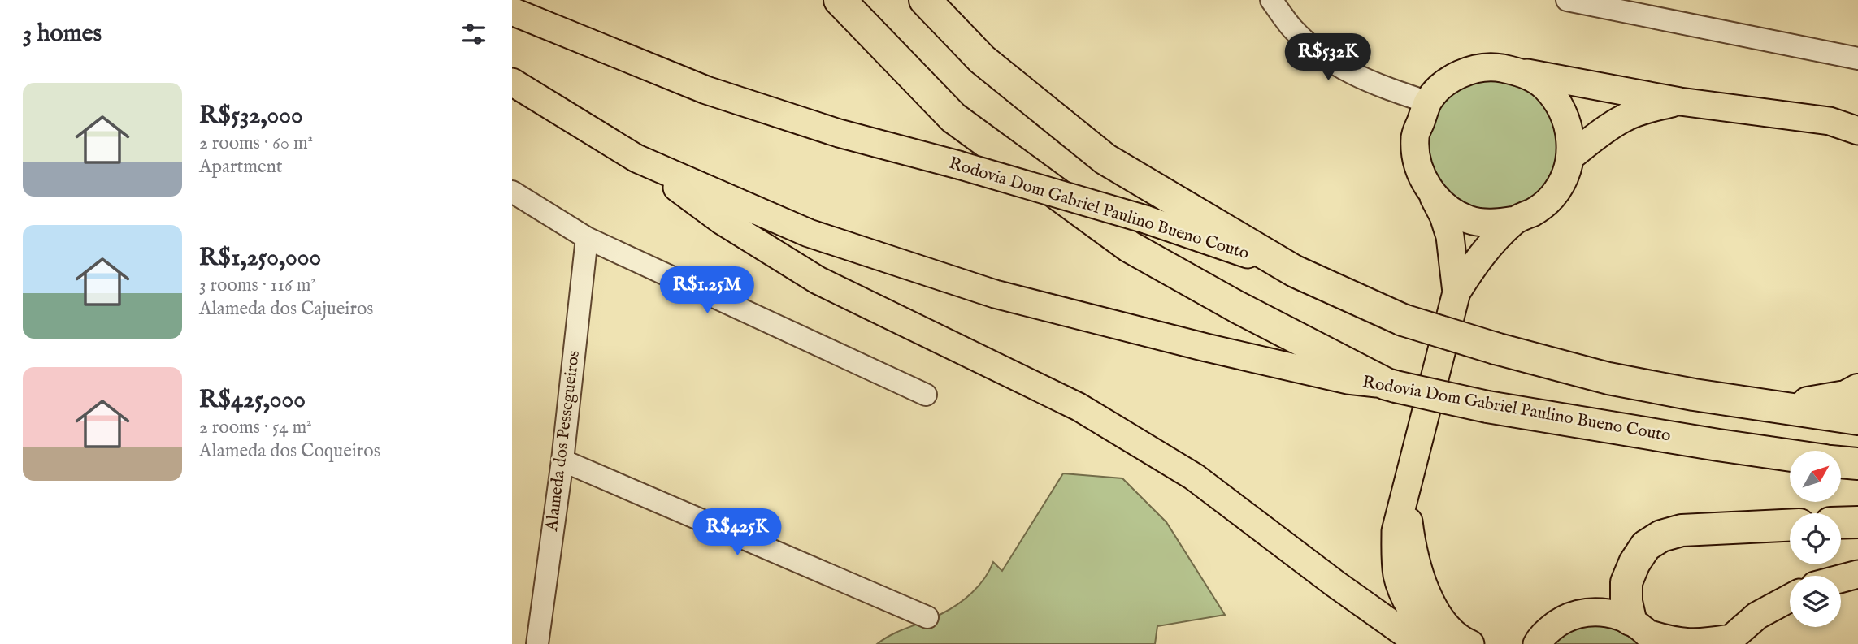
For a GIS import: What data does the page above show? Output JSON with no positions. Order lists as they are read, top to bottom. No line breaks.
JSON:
{"streets":{"highway":["Rodovia Dom Gabriel Paulino Bueno Couto"],"street":["Alameda dos Pessegueiros"]},"north":"top right","page":{"heading":"3 homes","price":["R$532K","R$1.25M","R$425K"],"list":[{"name":"R$532,000","note":"2 rooms · 60 m² · Apartment"},{"name":"R$1,250,000","note":"3 rooms · 116 m² · Alameda dos Cajueiros"},{"name":"R$425,000","note":"2 rooms · 54 m² · Alameda dos Coqueiros"}]}}
